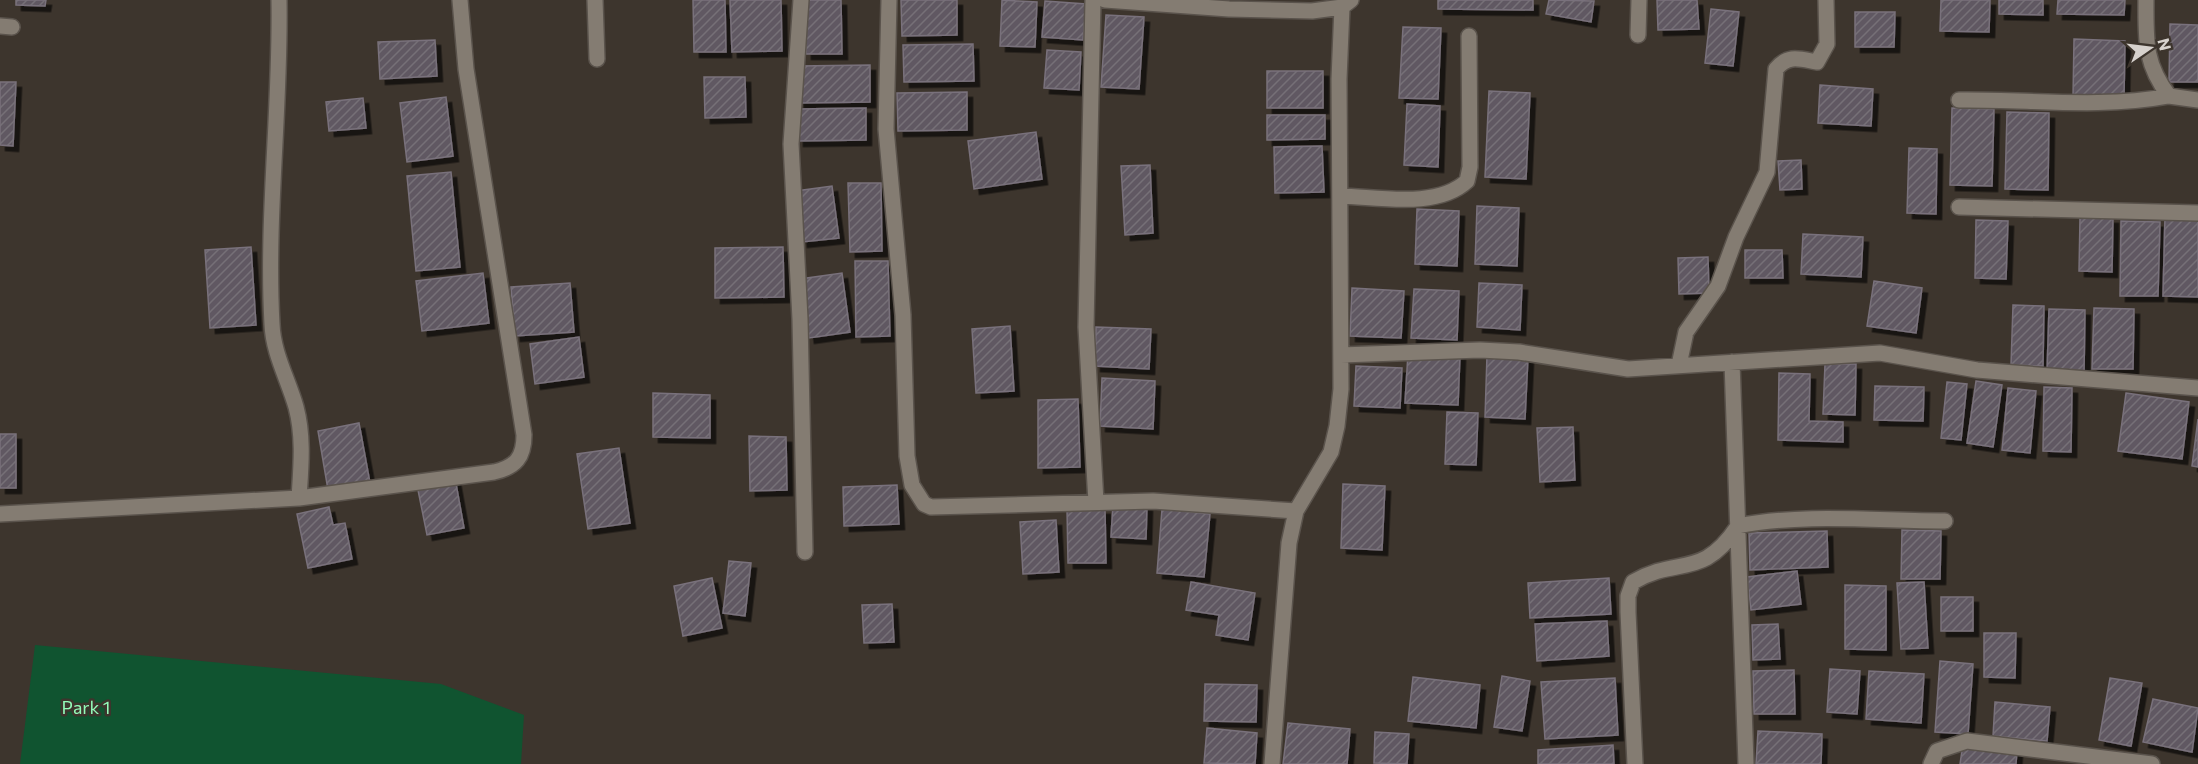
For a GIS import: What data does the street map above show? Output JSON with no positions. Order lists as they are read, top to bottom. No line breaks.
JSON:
{"parks":["Park 1"],"north":"right"}
